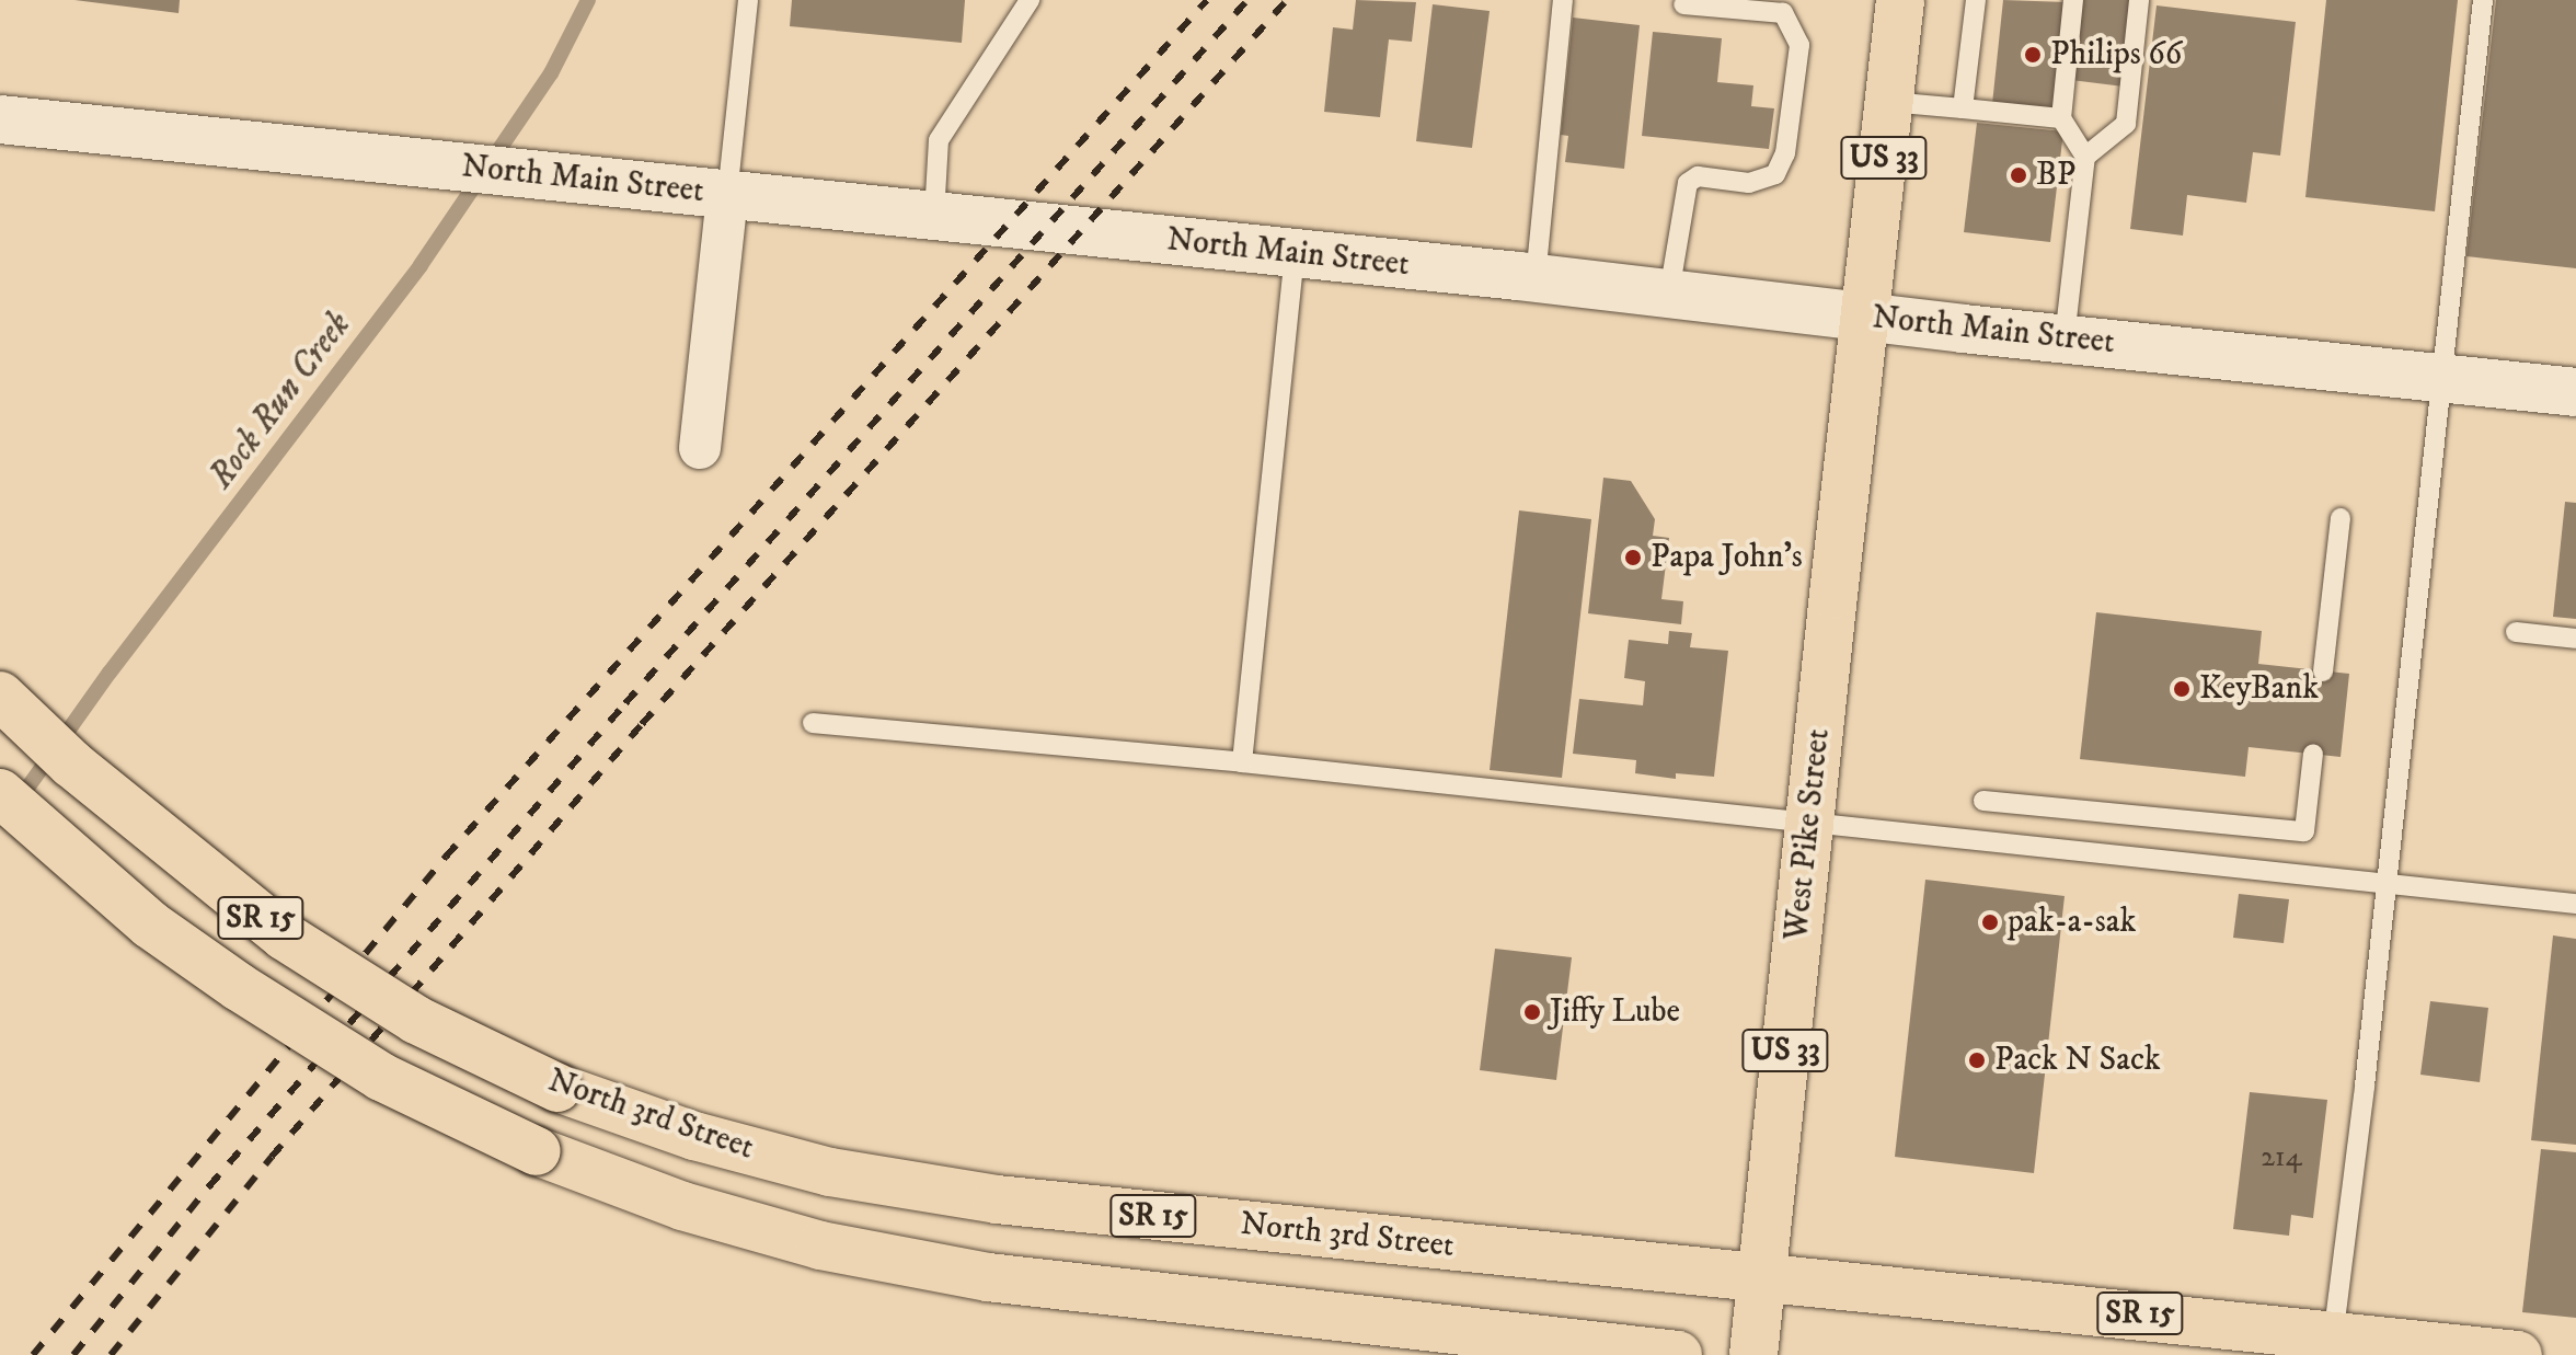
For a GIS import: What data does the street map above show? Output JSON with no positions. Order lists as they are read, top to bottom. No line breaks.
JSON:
{"streets":{"main road":["US 33","North Main Street","West Pike Street","SR 15","North 3rd Street"]},"crossings":[["US 33","North Main Street"],["US 33","West Pike Street"],["North Main Street","West Pike Street"],["West Pike Street","North 3rd Street"]],"water":["Rock Run Creek"],"places":["Philips 66","BP","Papa John's","KeyBank","pak-a-sak","Jiffy Lube","Pack N Sack"],"house_numbers":["214"]}
